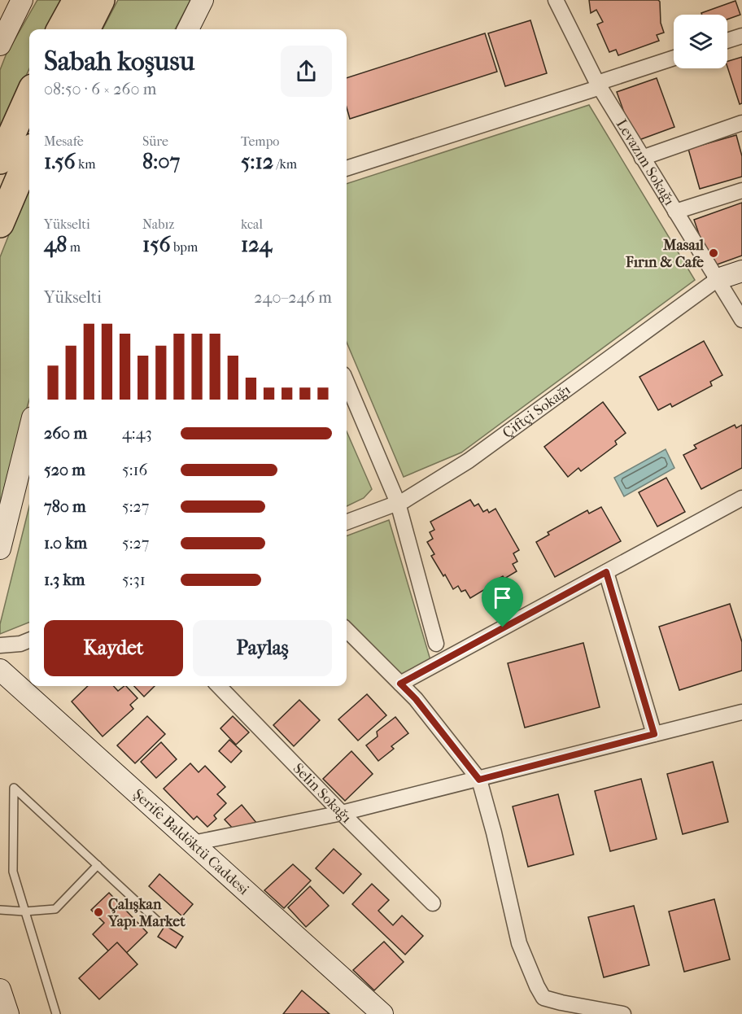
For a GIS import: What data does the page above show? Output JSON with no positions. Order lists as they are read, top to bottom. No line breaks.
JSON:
{"streets":{"main road":["Şerife Baldöktü Caddesi"],"street":["Levazım Sokağı","Çiftçi Sokağı","Selin Sokağı"]},"crossings":[["Levazım Sokağı","Çiftçi Sokağı"]],"places":["Masaıl Fırın & Cafe","Çalışkan Yapı Market"],"page":{"heading":["Sabah koşusu","08:50 · 6 × 260 m"],"stats":[["Mesafe","1.56 km"],["Süre","8:07"],["Tempo","5:12 /km"],["Yükselti","48 m"],["Nabız","156 bpm"],["kcal","124"]],"chart":["Yükselti","240–246 m"],"list":[{"name":"260 m","note":"4:43"},{"name":"520 m","note":"5:16"},{"name":"780 m","note":"5:27"},{"name":"1.0 km","note":"5:27"},{"name":"1.3 km","note":"5:31"}],"buttons":["Kaydet","Paylaş"]}}
